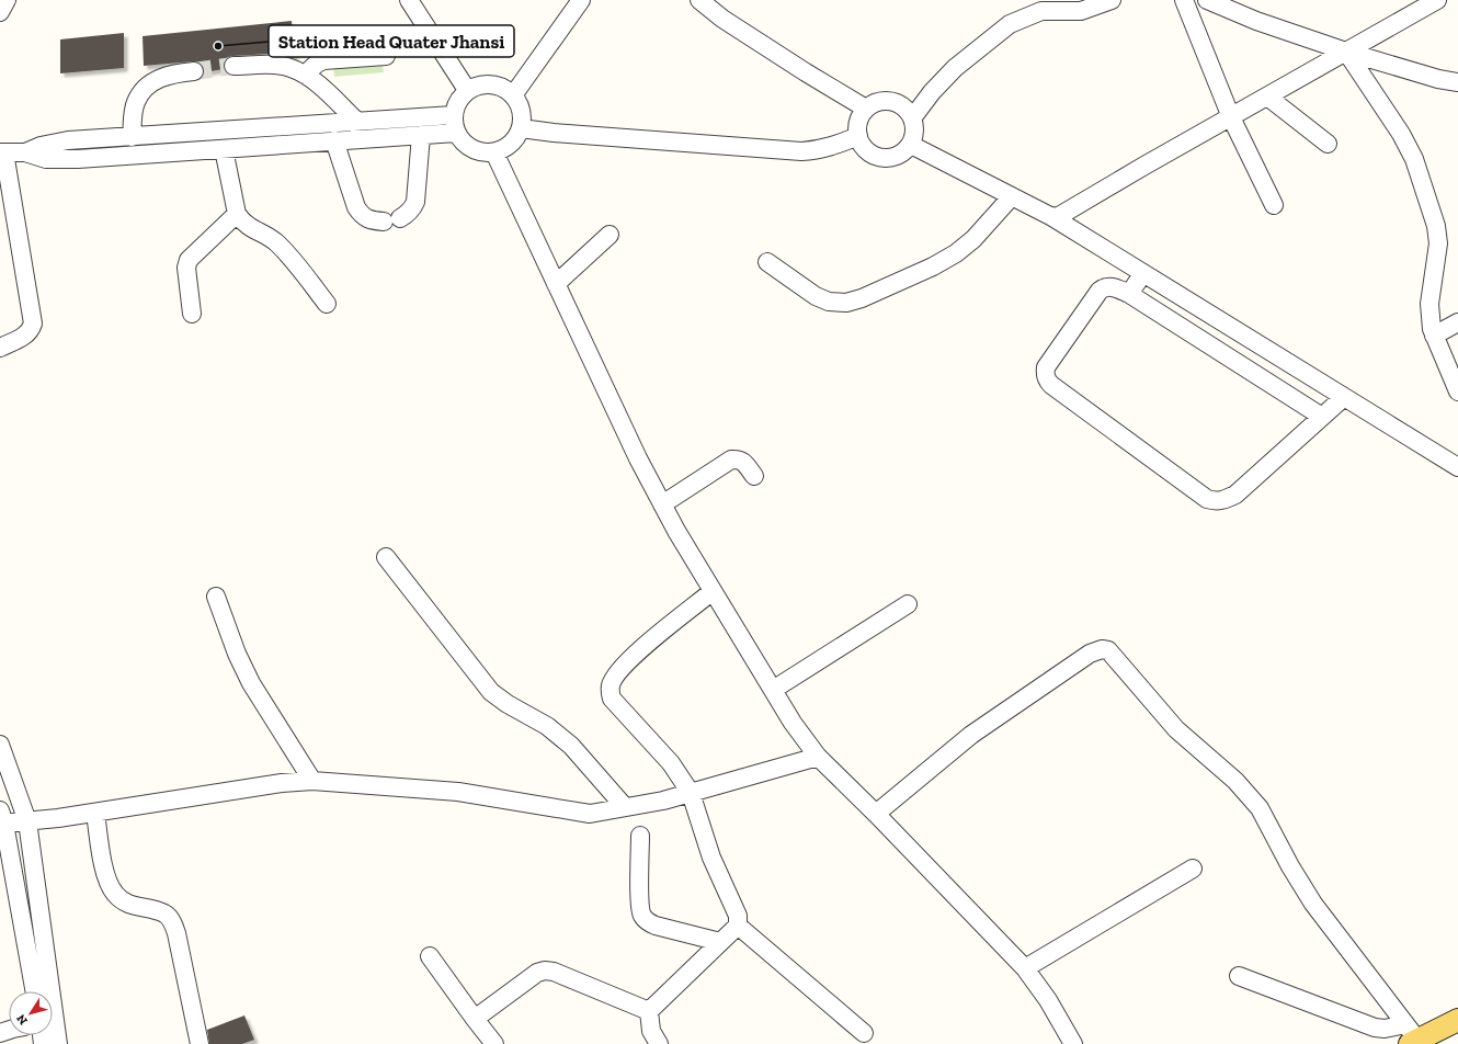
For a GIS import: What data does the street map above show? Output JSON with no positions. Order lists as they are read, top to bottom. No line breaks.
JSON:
{"places":["Station Head Quater Jhansi"],"north":"bottom left"}
